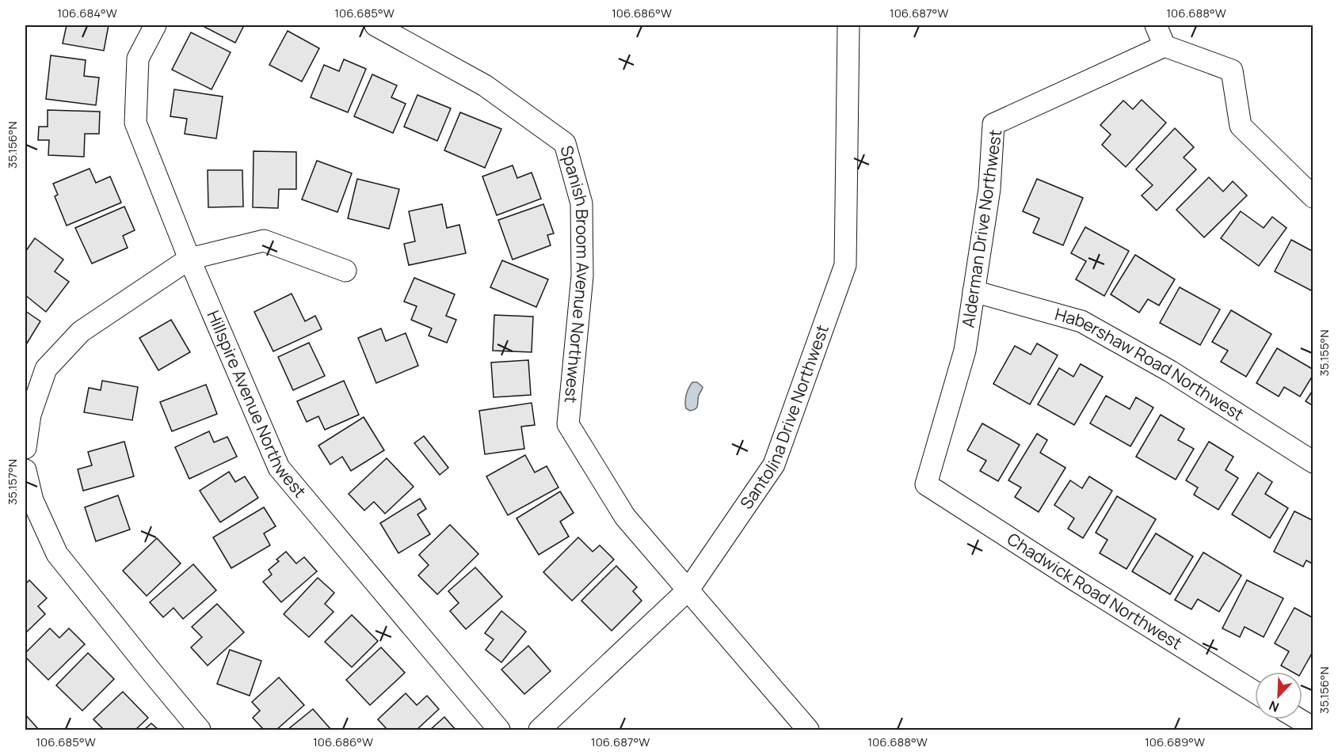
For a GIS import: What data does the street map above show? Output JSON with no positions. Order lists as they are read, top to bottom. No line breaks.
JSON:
{"streets":{"street":["Alderman Drive Northwest","Spanish Broom Avenue Northwest","Habershaw Road Northwest","Hillspire Avenue Northwest","Santolina Drive Northwest","Chadwick Road Northwest"]},"crossings":[["Alderman Drive Northwest","Habershaw Road Northwest"],["Alderman Drive Northwest","Chadwick Road Northwest"],["Spanish Broom Avenue Northwest","Santolina Drive Northwest"]],"north":"bottom left","coordinates":["106.684°W","106.685°W","106.686°W","106.687°W","106.688°W","35.156°N","35.155°N","35.157°N","106.689°W"]}
